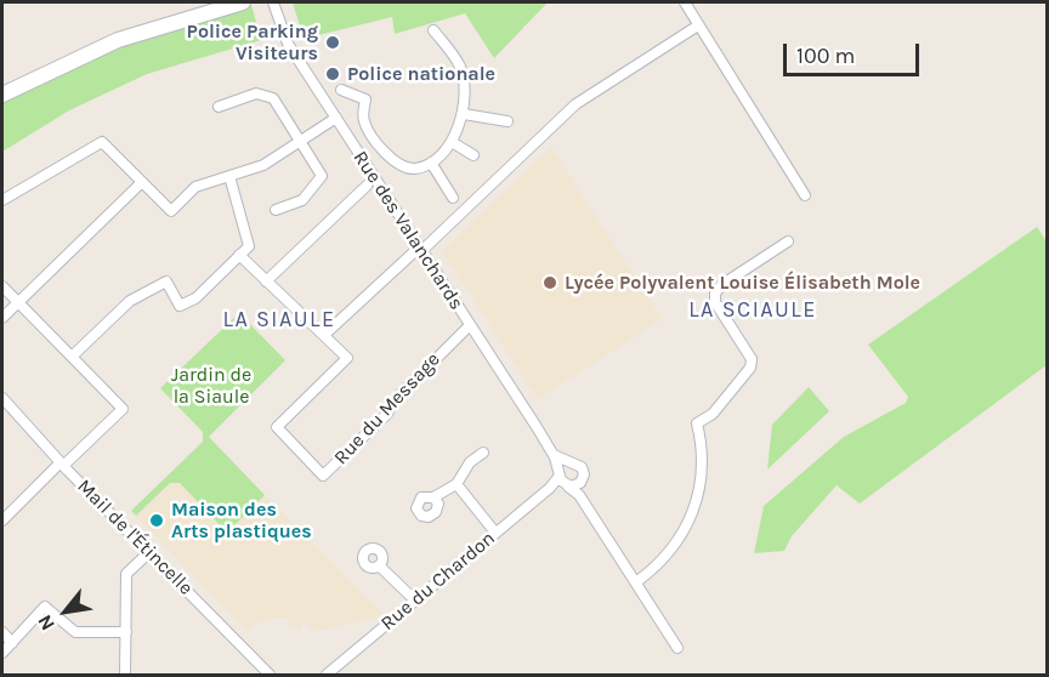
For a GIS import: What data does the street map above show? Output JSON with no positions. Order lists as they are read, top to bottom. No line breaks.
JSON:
{"streets":{"street":["Rue des Valanchards","Rue du Message","Mail de l'Étincelle","Rue du Chardon"]},"crossings":[["Rue des Valanchards","Rue du Message"],["Rue des Valanchards","Rue du Chardon"]],"districts":["LA SCIAULE","LA SIAULE"],"parks":["Jardin de la Siaule"],"places":["Police Parking Visiteurs","Police nationale","Lycée Polyvalent Louise Élisabeth Mole","Maison des Arts plastiques"],"scale_bar":"100 m","north":"bottom left"}
